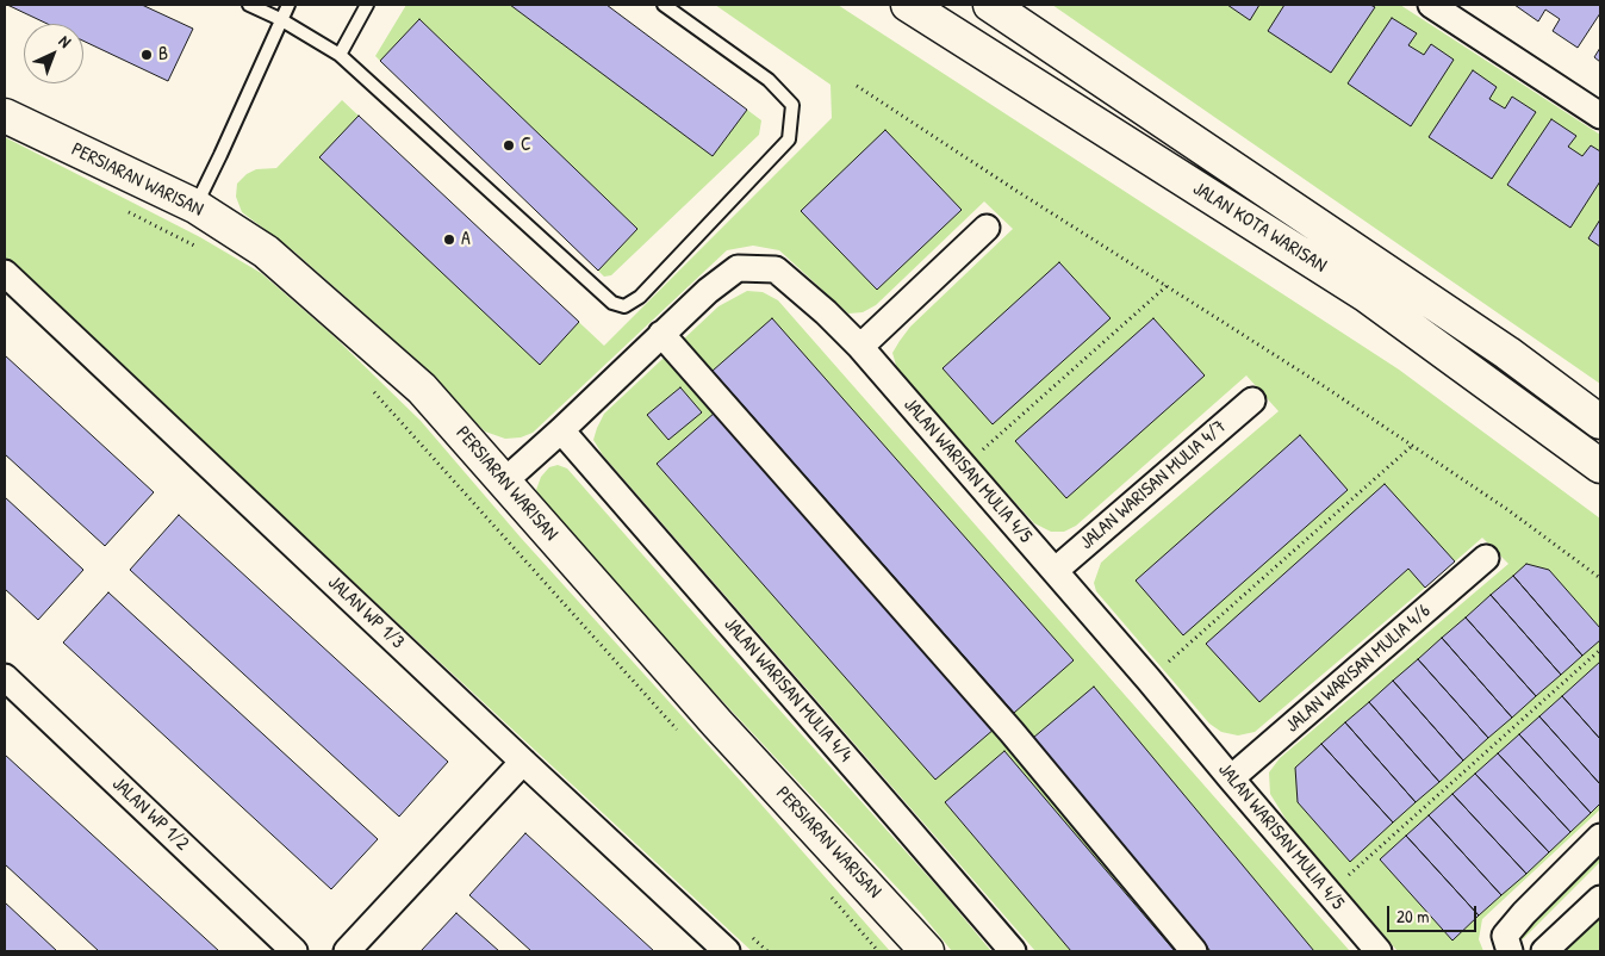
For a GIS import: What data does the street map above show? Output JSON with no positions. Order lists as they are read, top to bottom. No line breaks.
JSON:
{"streets":{"street":["PERSIARAN WARISAN","JALAN KOTA WARISAN","JALAN WARISAN MULIA 4/5","JALAN WARISAN MULIA 4/7","JALAN WP 1/3","JALAN WARISAN MULIA 4/6","JALAN WARISAN MULIA 4/4","JALAN WP 1/2"]},"crossings":[["PERSIARAN WARISAN","JALAN WARISAN MULIA 4/5"],["JALAN WARISAN MULIA 4/5","JALAN WARISAN MULIA 4/7"],["JALAN WARISAN MULIA 4/5","JALAN WARISAN MULIA 4/6"],["JALAN WARISAN MULIA 4/5","JALAN WARISAN MULIA 4/4"]],"places":["B","C","A"],"scale_bar":"20 m","north":"top right"}
